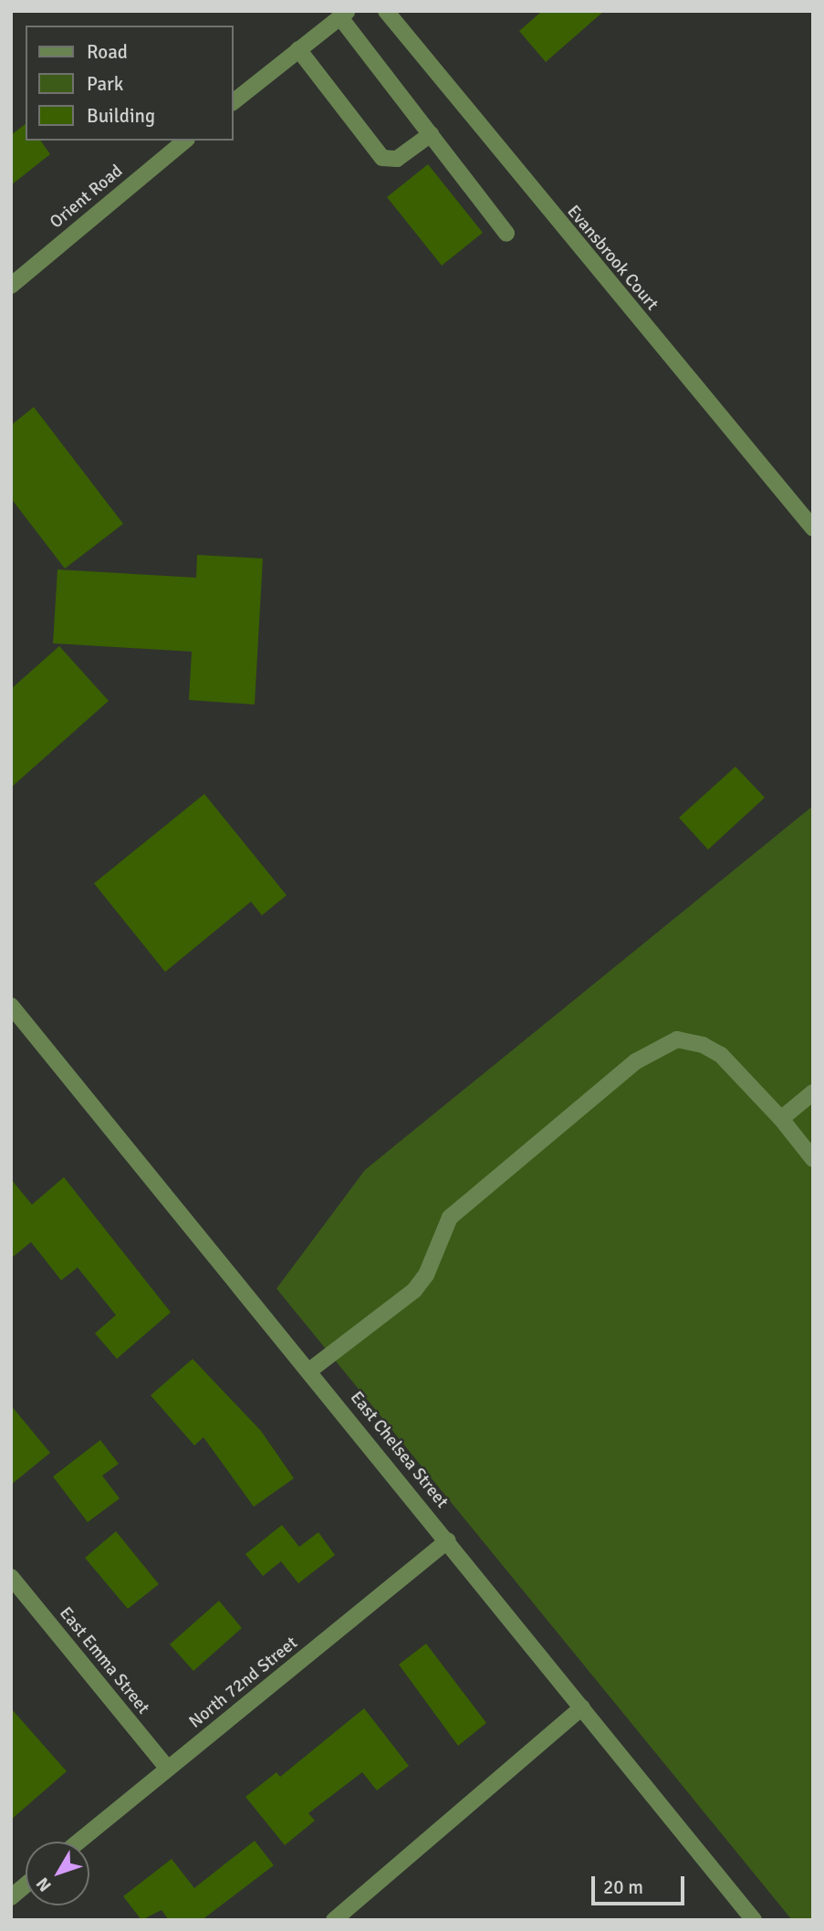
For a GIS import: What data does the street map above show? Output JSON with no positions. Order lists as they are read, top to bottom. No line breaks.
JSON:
{"streets":{"street":["Orient Road","Evansbrook Court","East Chelsea Street","East Emma Street","North 72nd Street"]},"crossings":[["East Chelsea Street","North 72nd Street"],["East Emma Street","North 72nd Street"]],"legend":["Road","Park","Building"],"scale_bar":"20 m","north":"bottom left"}
